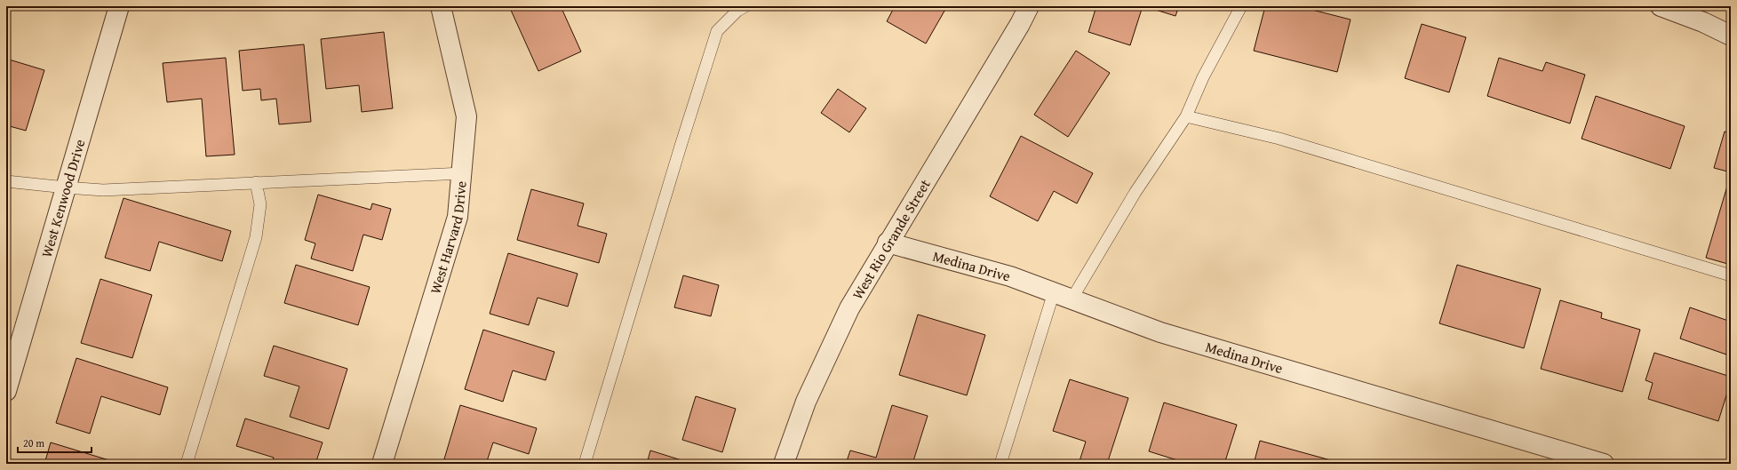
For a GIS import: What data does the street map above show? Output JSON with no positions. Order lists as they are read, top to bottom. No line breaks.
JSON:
{"streets":{"street":["West Kenwood Drive","West Harvard Drive","West Rio Grande Street","Medina Drive"]},"crossings":[["West Rio Grande Street","Medina Drive"]],"scale_bar":"20 m"}
